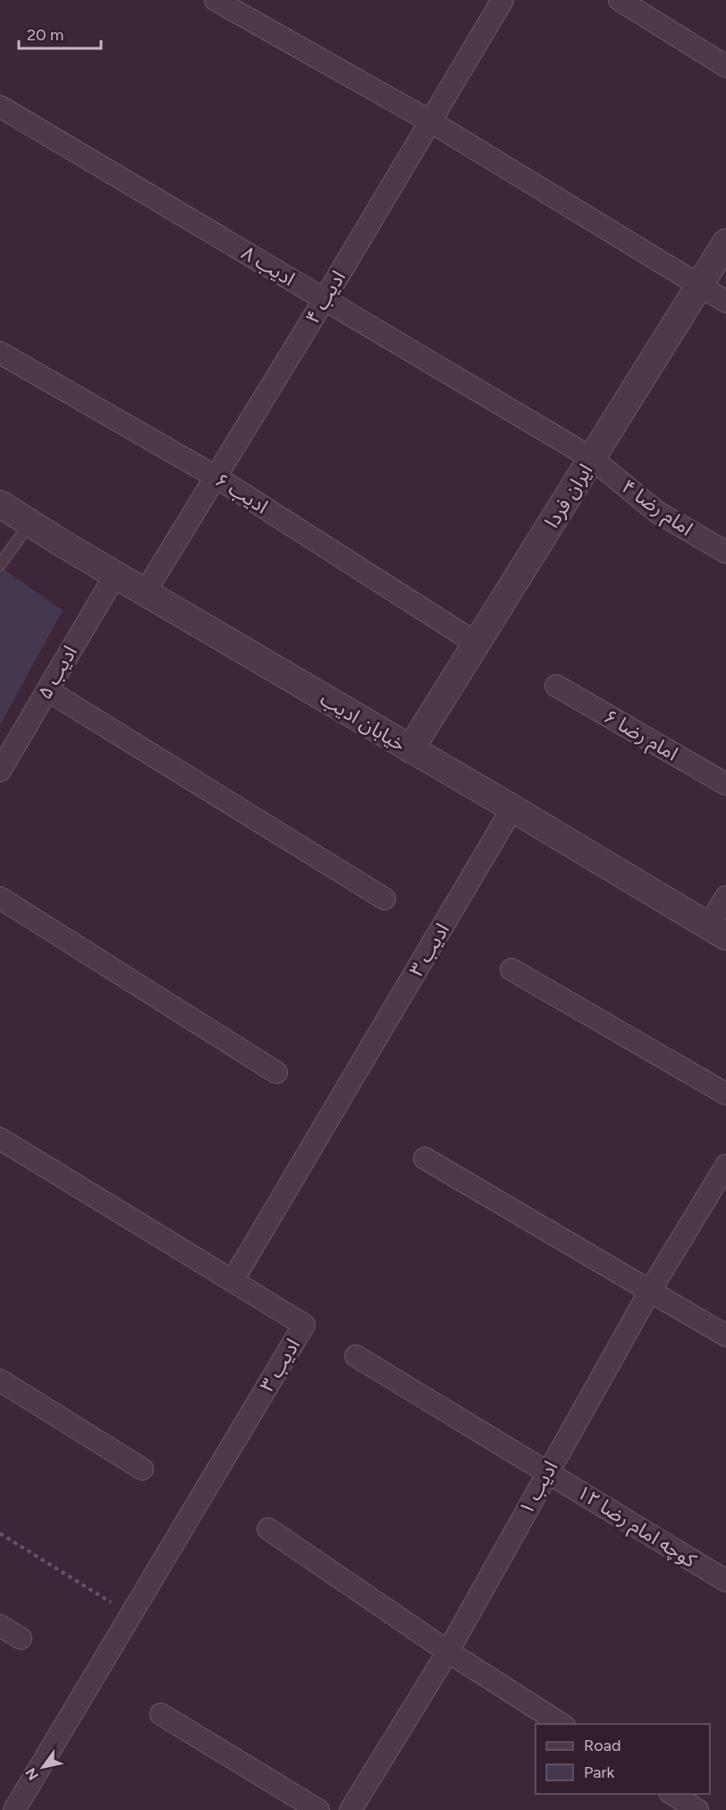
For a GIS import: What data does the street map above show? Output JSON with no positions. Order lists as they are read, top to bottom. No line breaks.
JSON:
{"streets":{"street":["ادیب ۸","ادیب ۴","ادیب ۶","ایران فردا","امام رضا ۴","ادیب ۵","خیابان ادیب","امام رضا ۶","ادیب ۳","ادیب ۱","کوچه امام رضا ۱۲"]},"crossings":[["ادیب ۸","ادیب ۴"],["ادیب ۸","ایران فردا"],["ادیب ۸","امام رضا ۴"],["ادیب ۴","ادیب ۶"],["ادیب ۴","خیابان ادیب"],["ادیب ۶","ایران فردا"],["ایران فردا","امام رضا ۴"],["ایران فردا","خیابان ادیب"],["ادیب ۵","خیابان ادیب"],["خیابان ادیب","ادیب ۳"],["ادیب ۱","کوچه امام رضا ۱۲"]],"legend":["Road","Park"],"scale_bar":"20 m","north":"bottom left"}
